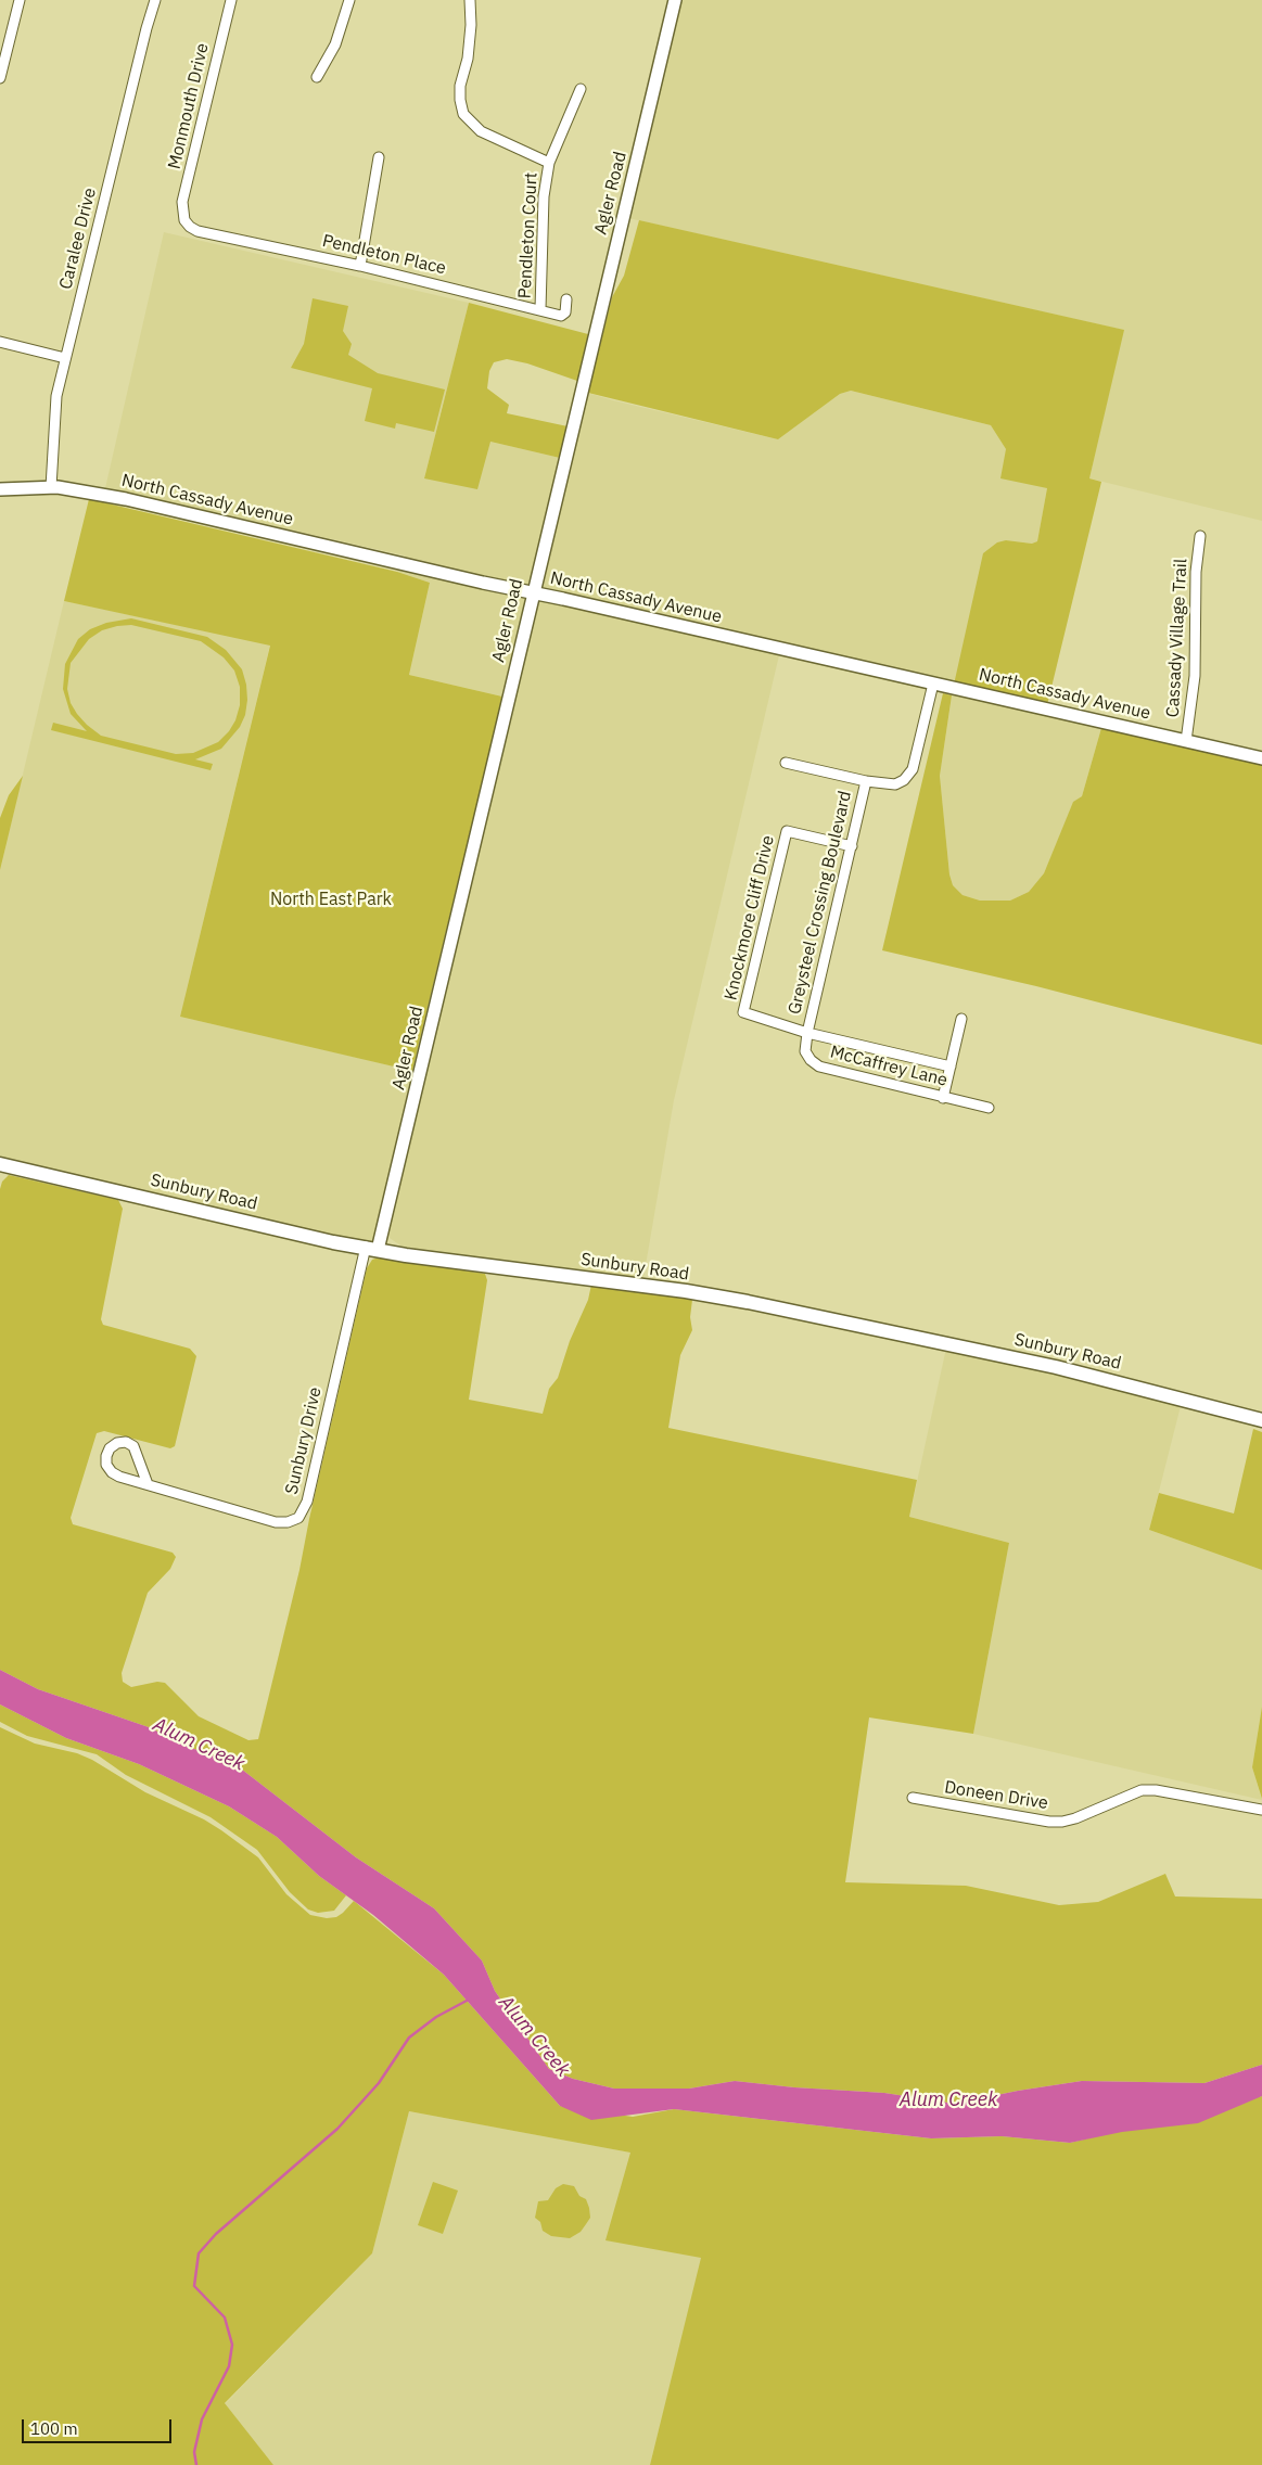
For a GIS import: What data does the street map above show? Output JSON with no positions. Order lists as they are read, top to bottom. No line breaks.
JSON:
{"streets":{"main road":["Agler Road","North Cassady Avenue","Sunbury Road"],"street":["Monmouth Drive","Pendleton Court","Caralee Drive","Pendleton Place","Cassady Village Trail","Greysteel Crossing Boulevard","Knockmore Cliff Drive","McCaffrey Lane","Sunbury Drive","Doneen Drive"]},"crossings":[["Monmouth Drive","Pendleton Place"],["Agler Road","North Cassady Avenue"],["Agler Road","Sunbury Road"],["Agler Road","Sunbury Drive"],["Pendleton Court","Pendleton Place"],["Caralee Drive","North Cassady Avenue"],["North Cassady Avenue","Cassady Village Trail"],["Greysteel Crossing Boulevard","Knockmore Cliff Drive"],["Greysteel Crossing Boulevard","McCaffrey Lane"],["Knockmore Cliff Drive","McCaffrey Lane"],["Sunbury Road","Sunbury Drive"]],"water":["Alum Creek"],"parks":["North East Park"],"scale_bar":"100 m"}
